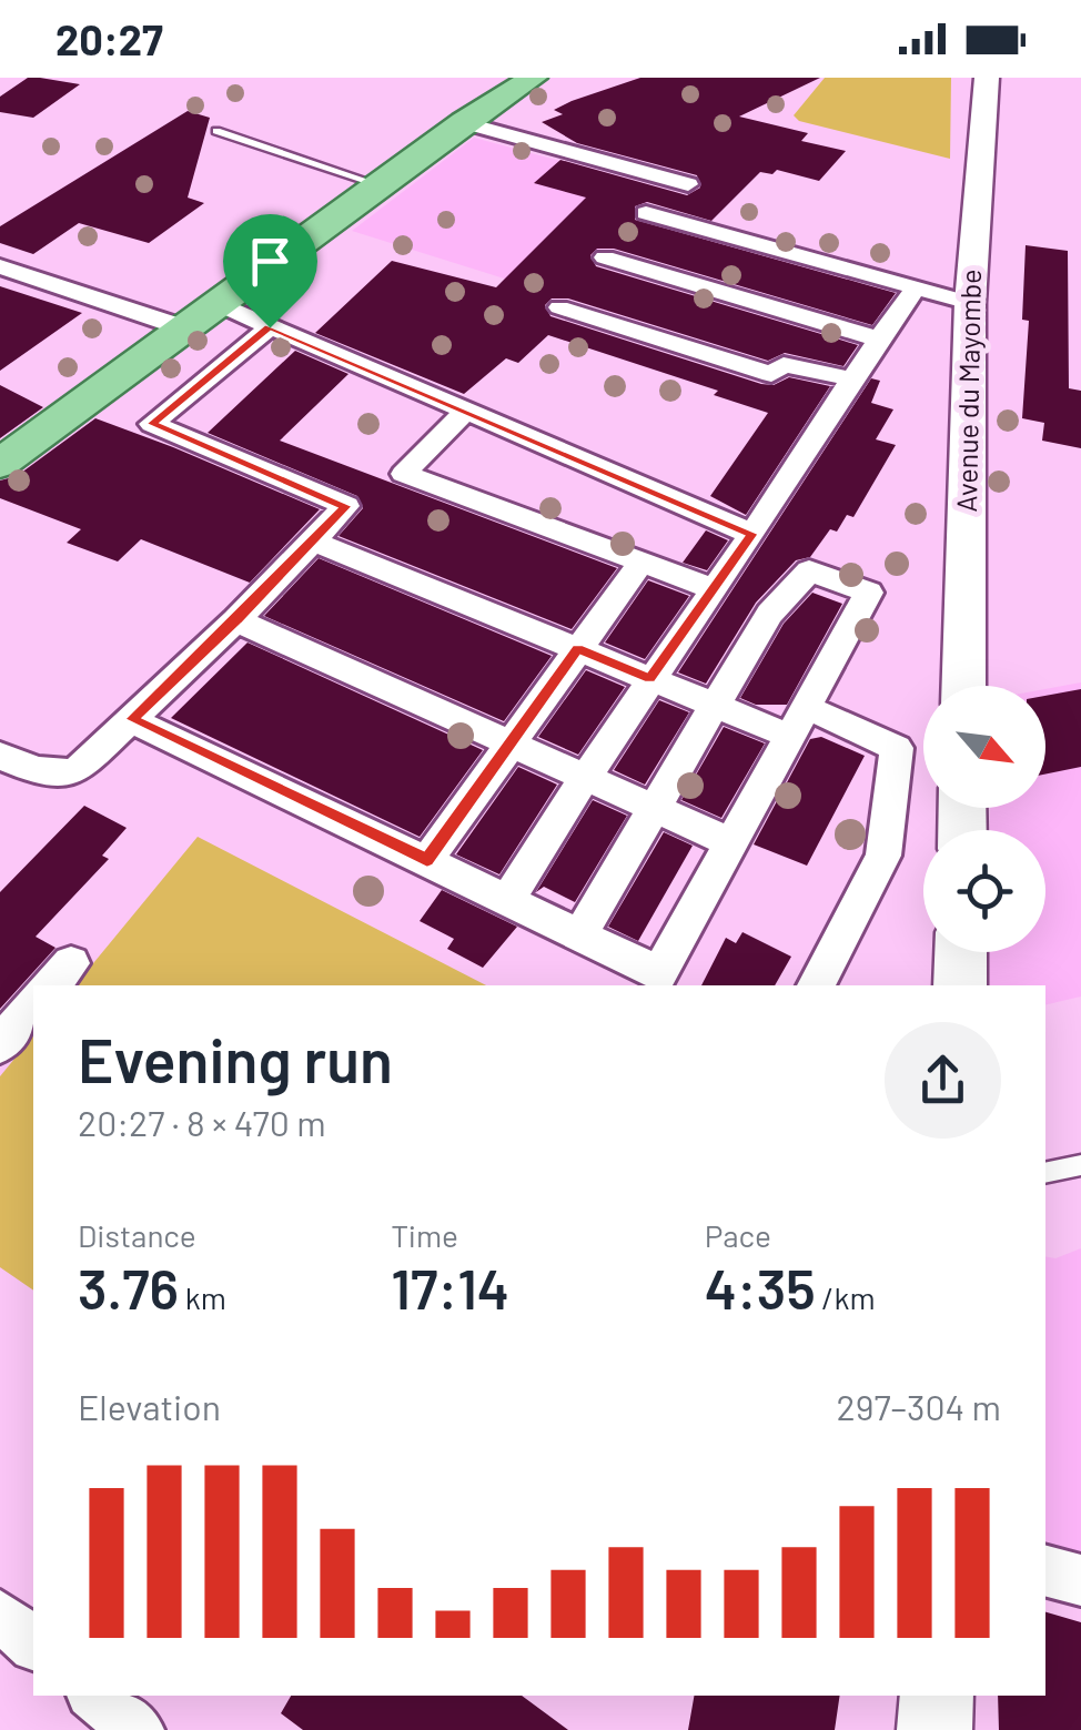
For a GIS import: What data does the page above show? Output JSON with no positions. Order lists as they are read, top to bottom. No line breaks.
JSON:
{"streets":{"street":["Avenue du Mayombe"]},"north":"bottom right","page":{"status":"20:27","heading":["Evening run","20:27 · 8 × 470 m"],"stats":[["Distance","3.76 km"],["Time","17:14"],["Pace","4:35 /km"]],"chart":["Elevation","297–304 m"]}}
